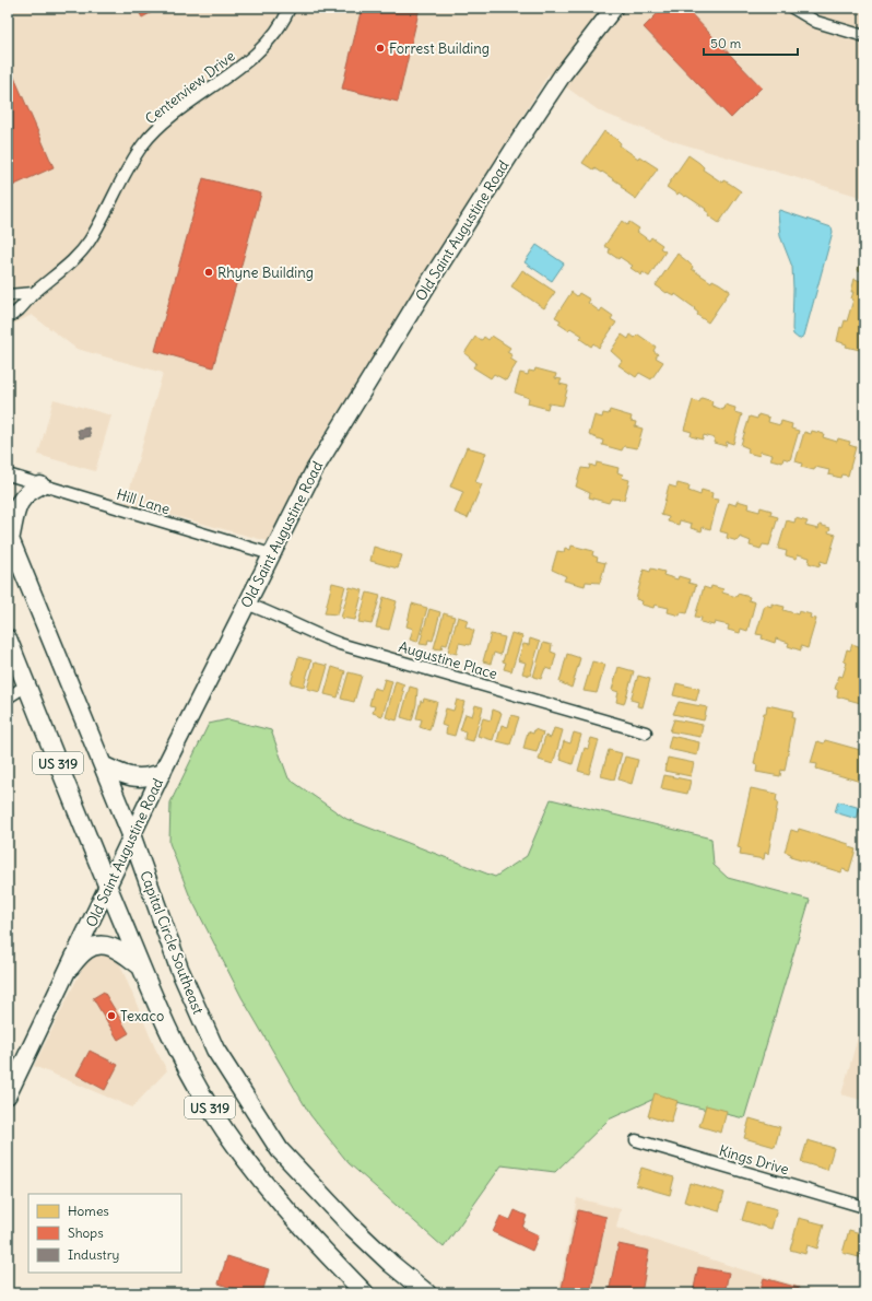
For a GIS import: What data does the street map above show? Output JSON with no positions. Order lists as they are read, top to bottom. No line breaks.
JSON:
{"streets":{"main road":["US 319","Capital Circle Southeast"],"street":["Centerview Drive","Old Saint Augustine Road","Hill Lane","Augustine Place","Kings Drive"]},"crossings":[["Old Saint Augustine Road","Hill Lane"],["Old Saint Augustine Road","Augustine Place"],["Old Saint Augustine Road","US 319"],["Old Saint Augustine Road","Capital Circle Southeast"]],"places":["Forrest Building","Rhyne Building","Texaco"],"legend":["Homes","Shops","Industry"],"scale_bar":"50 m"}
